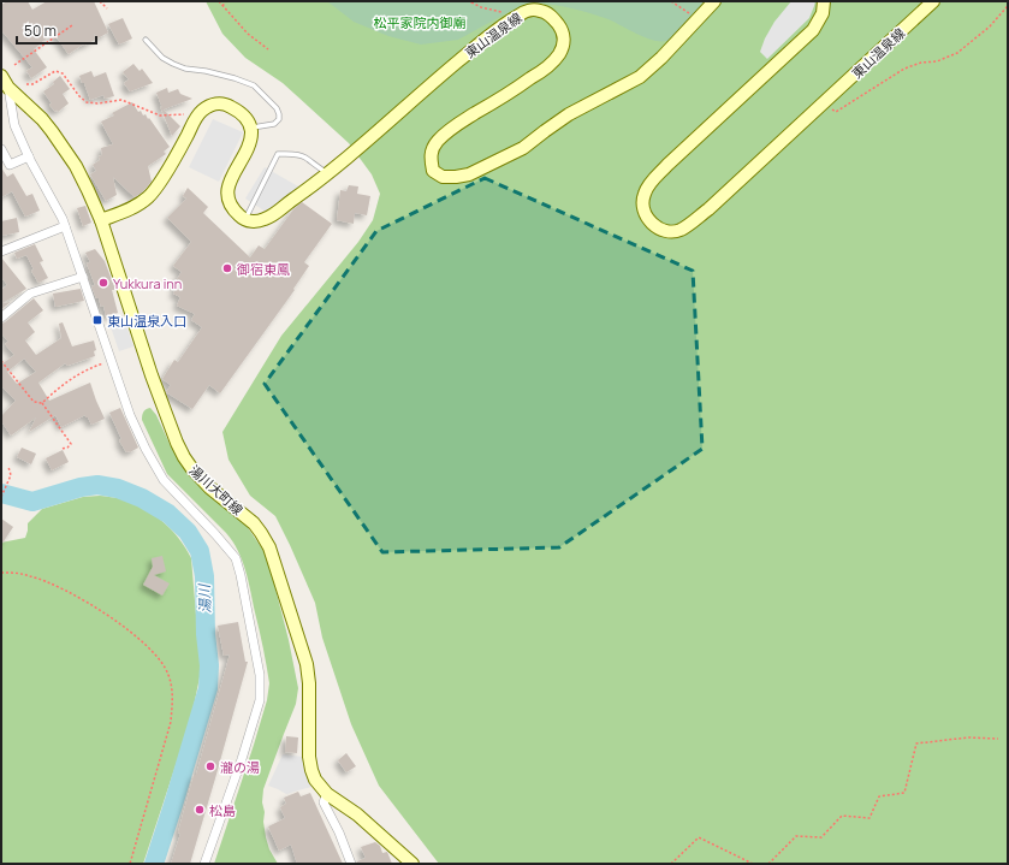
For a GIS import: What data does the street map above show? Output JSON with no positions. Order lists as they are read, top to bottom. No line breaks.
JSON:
{"streets":{"main road":["東山温泉線","湯川大町線"]},"water":["湯川"],"parks":["松平家院内御廟"],"places":{"other":["御宿東鳳","Yukkura inn","瀧の湯","松島"],"transit":["東山温泉入口"]},"scale_bar":"50 m"}
